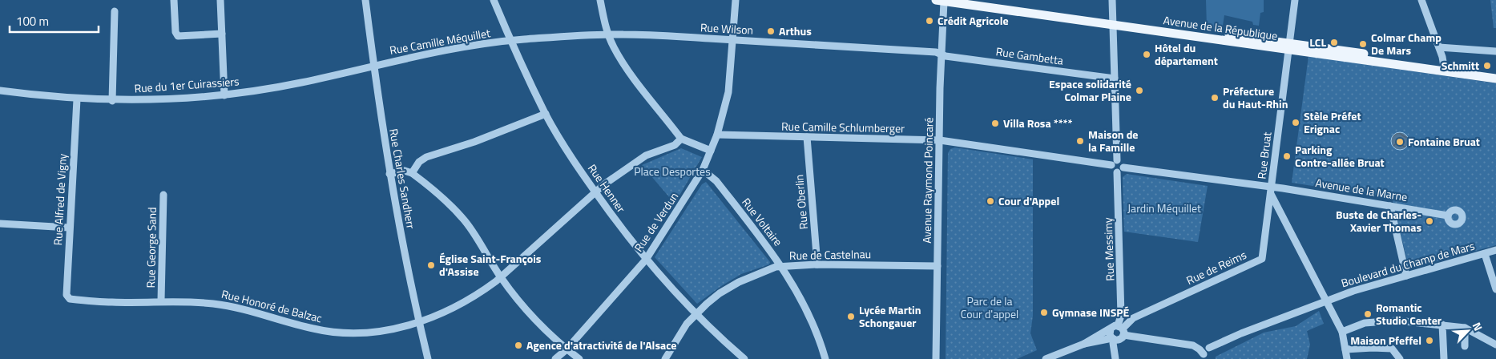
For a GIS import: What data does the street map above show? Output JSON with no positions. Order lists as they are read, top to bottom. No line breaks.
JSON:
{"streets":{"main road":["Avenue de la République"],"street":["Rue Wilson","Rue Camille Méquillet","Rue Gambetta","Rue du 1er Cuirassiers","Rue Camille Schlumberger","Rue Bruat","Rue Charles Sandherr","Avenue Raymond Poincaré","Rue Henner","Avenue de la Marne","Rue Alfred de Vigny","Rue Oberlin","Rue de Verdun","Rue Voltaire","Rue George Sand","Rue Messimy","Rue de Castelnau","Boulevard du Champ de Mars","Rue de Reims","Rue Honoré de Balzac"]},"crossings":[["Avenue de la République","Rue Bruat"],["Avenue de la République","Avenue Raymond Poincaré"],["Rue Wilson","Rue Camille Méquillet"],["Rue Wilson","Rue Gambetta"],["Rue Wilson","Avenue Raymond Poincaré"],["Rue Wilson","Rue Henner"],["Rue Wilson","Rue de Verdun"],["Rue Camille Méquillet","Rue du 1er Cuirassiers"],["Rue Camille Méquillet","Rue Charles Sandherr"],["Rue Camille Méquillet","Rue Henner"],["Rue Gambetta","Avenue Raymond Poincaré"],["Rue du 1er Cuirassiers","Rue Charles Sandherr"],["Rue du 1er Cuirassiers","Rue Alfred de Vigny"],["Rue Camille Schlumberger","Avenue Raymond Poincaré"],["Rue Camille Schlumberger","Rue Oberlin"],["Rue Camille Schlumberger","Rue de Verdun"],["Rue Bruat","Avenue de la Marne"],["Rue Bruat","Boulevard du Champ de Mars"],["Rue Bruat","Rue de Reims"],["Rue Charles Sandherr","Rue Honoré de Balzac"],["Avenue Raymond Poincaré","Rue de Castelnau"],["Rue Henner","Rue de Verdun"],["Rue Henner","Rue de Castelnau"],["Rue Henner","Rue Honoré de Balzac"],["Avenue de la Marne","Rue de Reims"],["Rue Alfred de Vigny","Rue Honoré de Balzac"],["Rue Oberlin","Rue de Castelnau"],["Rue de Verdun","Rue Voltaire"],["Rue Voltaire","Rue de Castelnau"],["Rue George Sand","Rue Honoré de Balzac"],["Rue Messimy","Rue de Reims"]],"parks":["Place Desportes","Jardin Méquillet","Parc de la Cour d'appel"],"places":["Crédit Agricole","Arthus","LCL","Colmar Champ De Mars","Hôtel du département","Schmitt","Espace solidarité Colmar Plaine","Préfecture du Haut-Rhin","Stèle Préfet Erignac","Villa Rosa ****","Maison de la Famille","Fontaine Bruat","Parking Contre-allée Bruat","Cour d'Appel","Buste de Charles- Xavier Thomas","Église Saint-François d'Assise","Gymnase INSPÉ","Romantic Studio Center","Lycée Martin Schongauer","Maison Pfeffel","Agence d'atractivité de l'Alsace"],"scale_bar":"100 m","north":"top right"}
